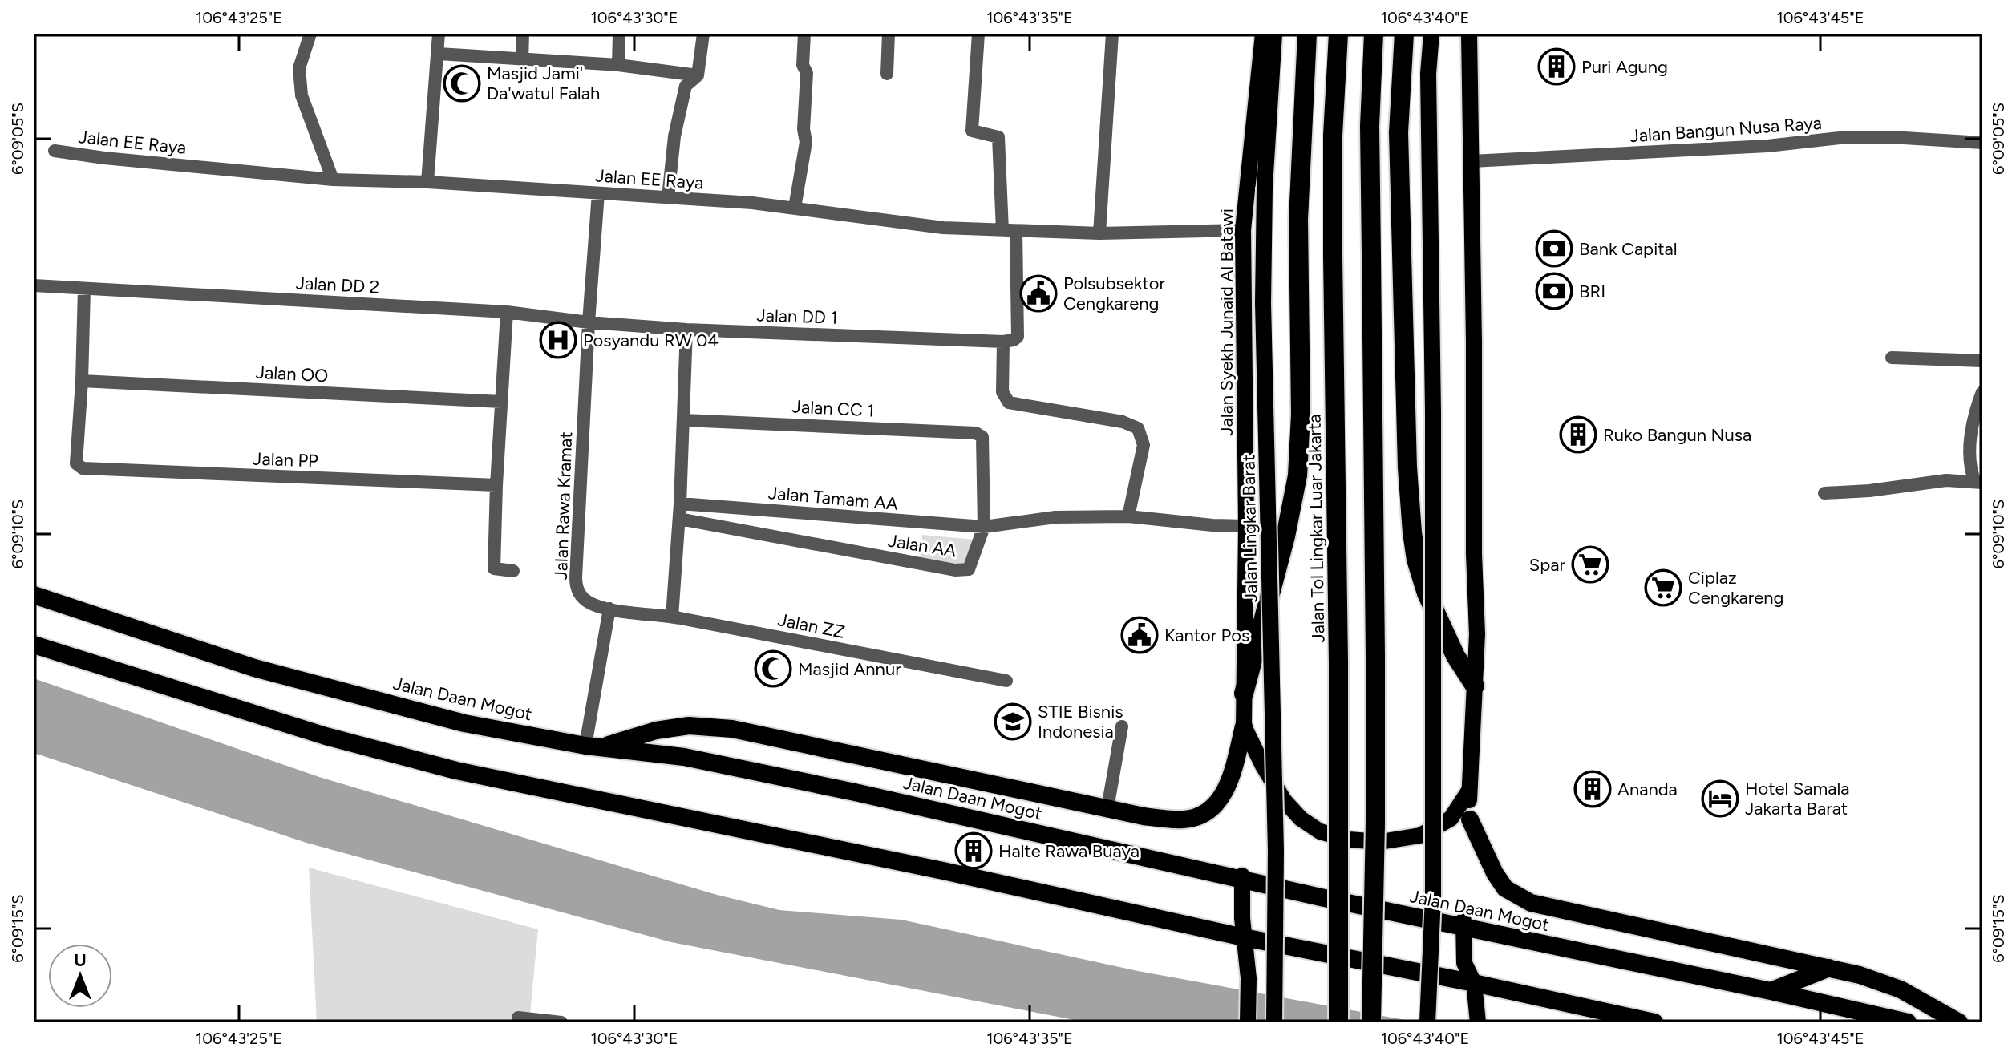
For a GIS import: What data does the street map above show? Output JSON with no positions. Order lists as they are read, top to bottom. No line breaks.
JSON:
{"streets":{"highway":["Jalan Tol Lingkar Luar Jakarta","Jalan Daan Mogot"],"main road":["Jalan Syekh Junaid Al Batawi","Jalan Lingkar Barat"],"street":["Jalan Bangun Nusa Raya","Jalan EE Raya","Jalan DD 2","Jalan DD 1","Jalan OO","Jalan CC 1","Jalan PP","Jalan Tamam AA","Jalan Rawa Kramat","Jalan AA","Jalan ZZ"]},"crossings":[["Jalan EE Raya","Jalan Syekh Junaid Al Batawi"],["Jalan EE Raya","Jalan Rawa Kramat"],["Jalan DD 2","Jalan DD 1"],["Jalan DD 2","Jalan Rawa Kramat"],["Jalan DD 1","Jalan Rawa Kramat"],["Jalan OO","Jalan PP"],["Jalan CC 1","Jalan Tamam AA"],["Jalan CC 1","Jalan AA"],["Jalan Tamam AA","Jalan AA"],["Jalan Rawa Kramat","Jalan ZZ"]],"places":{"building":["Puri Agung","Ruko Bangun Nusa","Ananda","Halte Rawa Buaya"],"mosque":["Masjid Jami' Da'watul Falah","Masjid Annur"],"bank":["Bank Capital","BRI"],"public building":["Polsubsektor Cengkareng","Kantor Pos"],"hospital":["Posyandu RW 04"],"supermarket":["Spar","Ciplaz Cengkareng"],"school or university":["STIE Bisnis Indonesia"],"hotel":["Hotel Samala Jakarta Barat"]},"north":"top","coordinates":["106°43'25\"E","106°43'30\"E","106°43'35\"E","106°43'40\"E","106°43'45\"E","6°09'05\"S","6°09'10\"S","6°09'15\"S"]}
